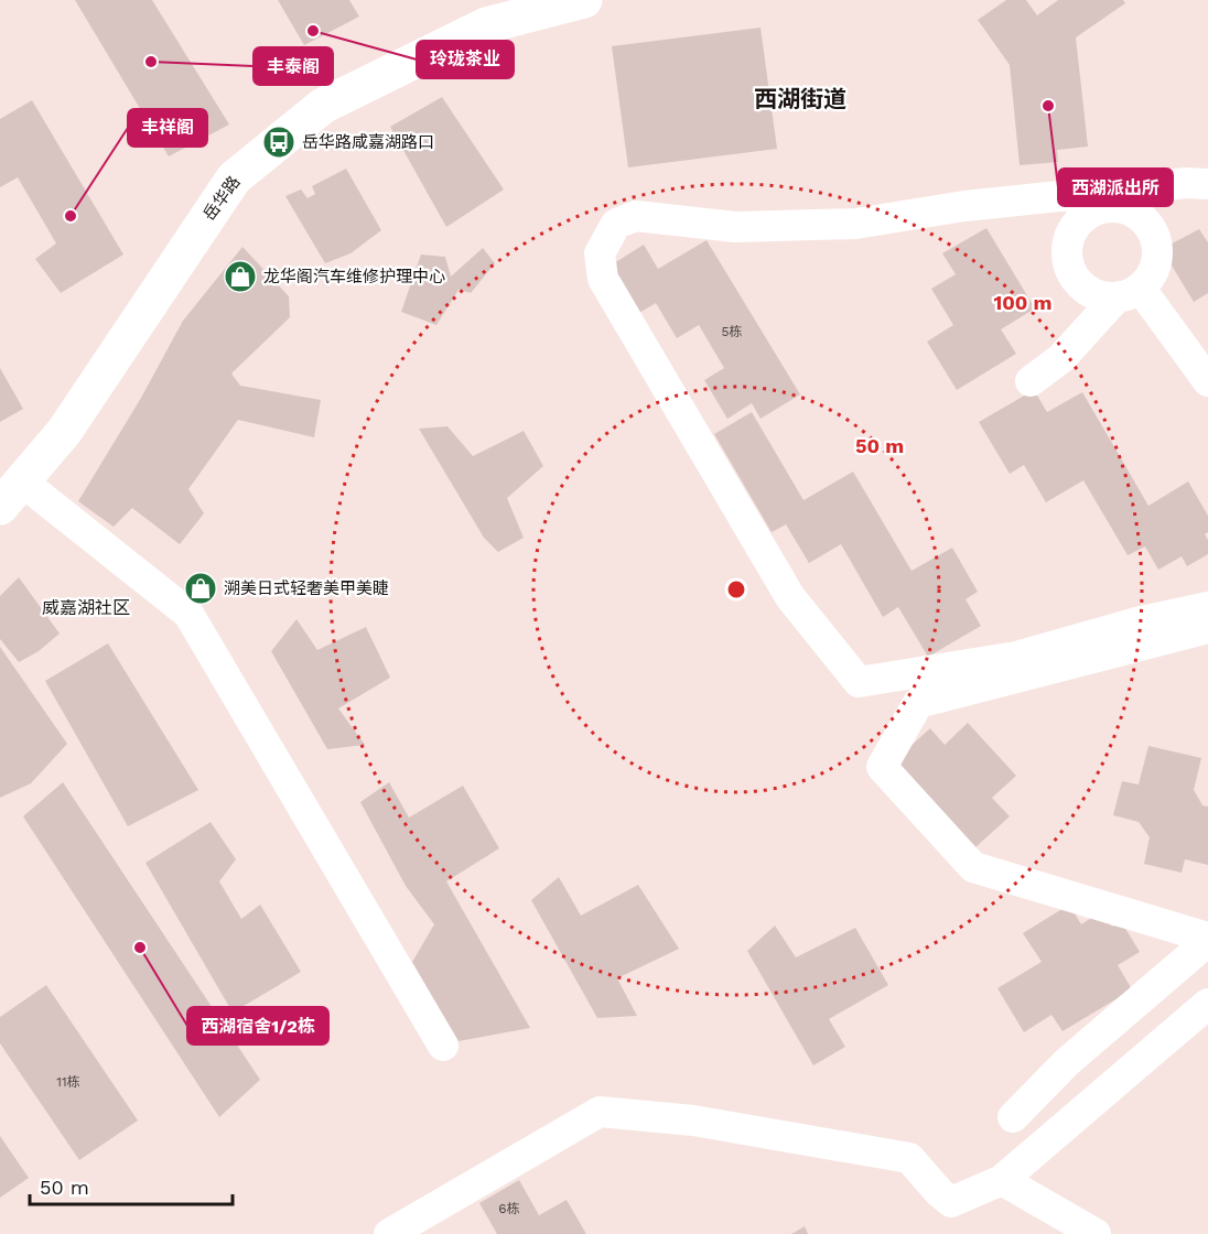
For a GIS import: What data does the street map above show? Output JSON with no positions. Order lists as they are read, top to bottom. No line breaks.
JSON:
{"streets":{"street":["岳华路"]},"districts":["西湖街道","威嘉湖社区"],"places":{"other":["玲珑茶业","丰泰阁","西湖派出所","丰祥阁","西湖宿舍1/2栋"],"bus stop":["岳华路咸嘉湖路口"],"shop":["龙华阁汽车维修护理中心","溯美日式轻奢美甲美睫"]},"house_numbers":["5栋","11栋","6栋"],"scale_bar":"50 m","rings":["100 m","50 m"]}
